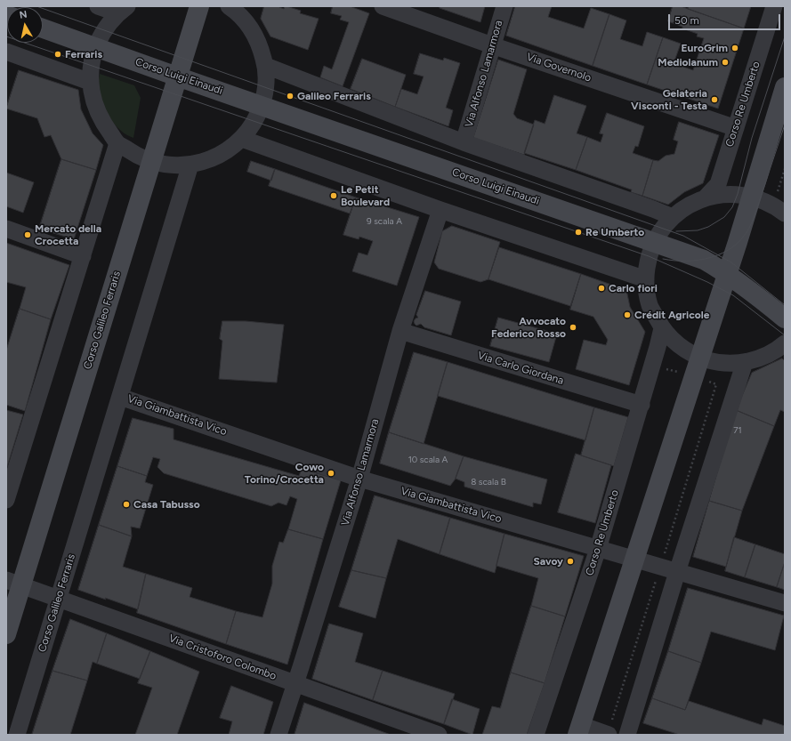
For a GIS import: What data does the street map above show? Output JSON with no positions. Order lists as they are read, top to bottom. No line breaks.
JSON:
{"streets":{"main road":["Corso Luigi Einaudi","Corso Galileo Ferraris"],"street":["Via Governolo","Via Alfonso Lamarmora","Corso Re Umberto","Via Carlo Giordana","Via Giambattista Vico","Via Cristoforo Colombo"]},"crossings":[["Via Governolo","Via Alfonso Lamarmora"],["Via Governolo","Corso Re Umberto"],["Via Alfonso Lamarmora","Via Carlo Giordana"],["Via Alfonso Lamarmora","Via Giambattista Vico"],["Via Alfonso Lamarmora","Via Cristoforo Colombo"],["Corso Luigi Einaudi","Corso Re Umberto"],["Corso Luigi Einaudi","Corso Galileo Ferraris"],["Corso Re Umberto","Via Carlo Giordana"],["Corso Re Umberto","Via Giambattista Vico"],["Corso Galileo Ferraris","Via Giambattista Vico"],["Corso Galileo Ferraris","Via Cristoforo Colombo"]],"places":["EuroGrim","Ferraris","Mediolanum","Galileo Ferraris","Gelateria Visconti - Testa","Le Petit Boulevard","Re Umberto","Mercato della Crocetta","Carlo fiori","Crédit Agricole","Avvocato Federico Rosso","Cowo Torino/Crocetta","Casa Tabusso","Savoy"],"house_numbers":["9 scala A","71","10 scala A","8 scala B"],"scale_bar":"50 m","north":"top"}
